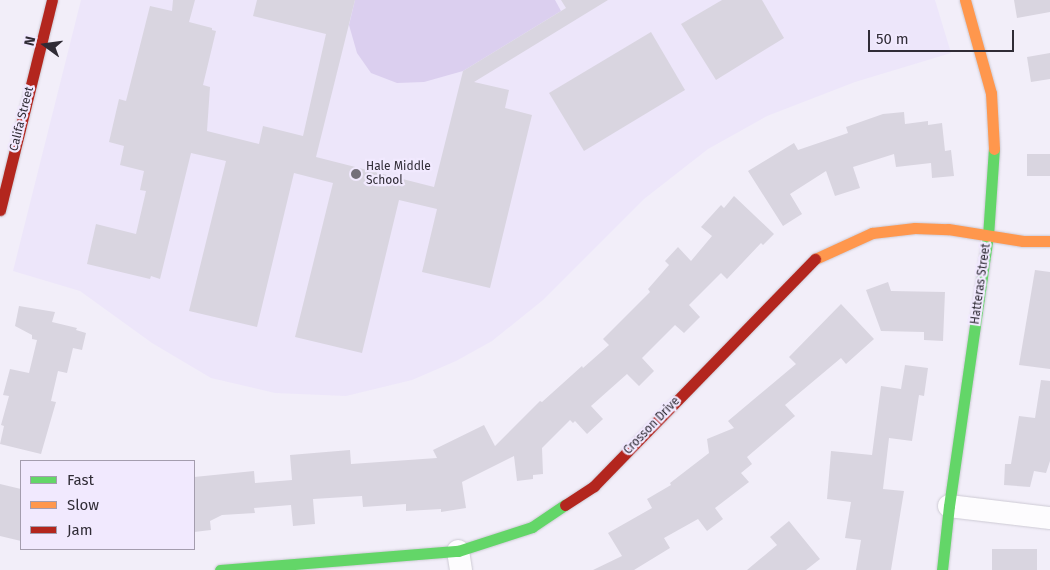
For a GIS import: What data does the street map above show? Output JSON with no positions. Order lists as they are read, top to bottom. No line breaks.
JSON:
{"streets":{"street":["Califa Street","Hatteras Street","Crosson Drive"]},"crossings":[["Hatteras Street","Crosson Drive"]],"places":["Hale Middle School"],"legend":["Fast","Slow","Jam"],"scale_bar":"50 m","north":"left"}
